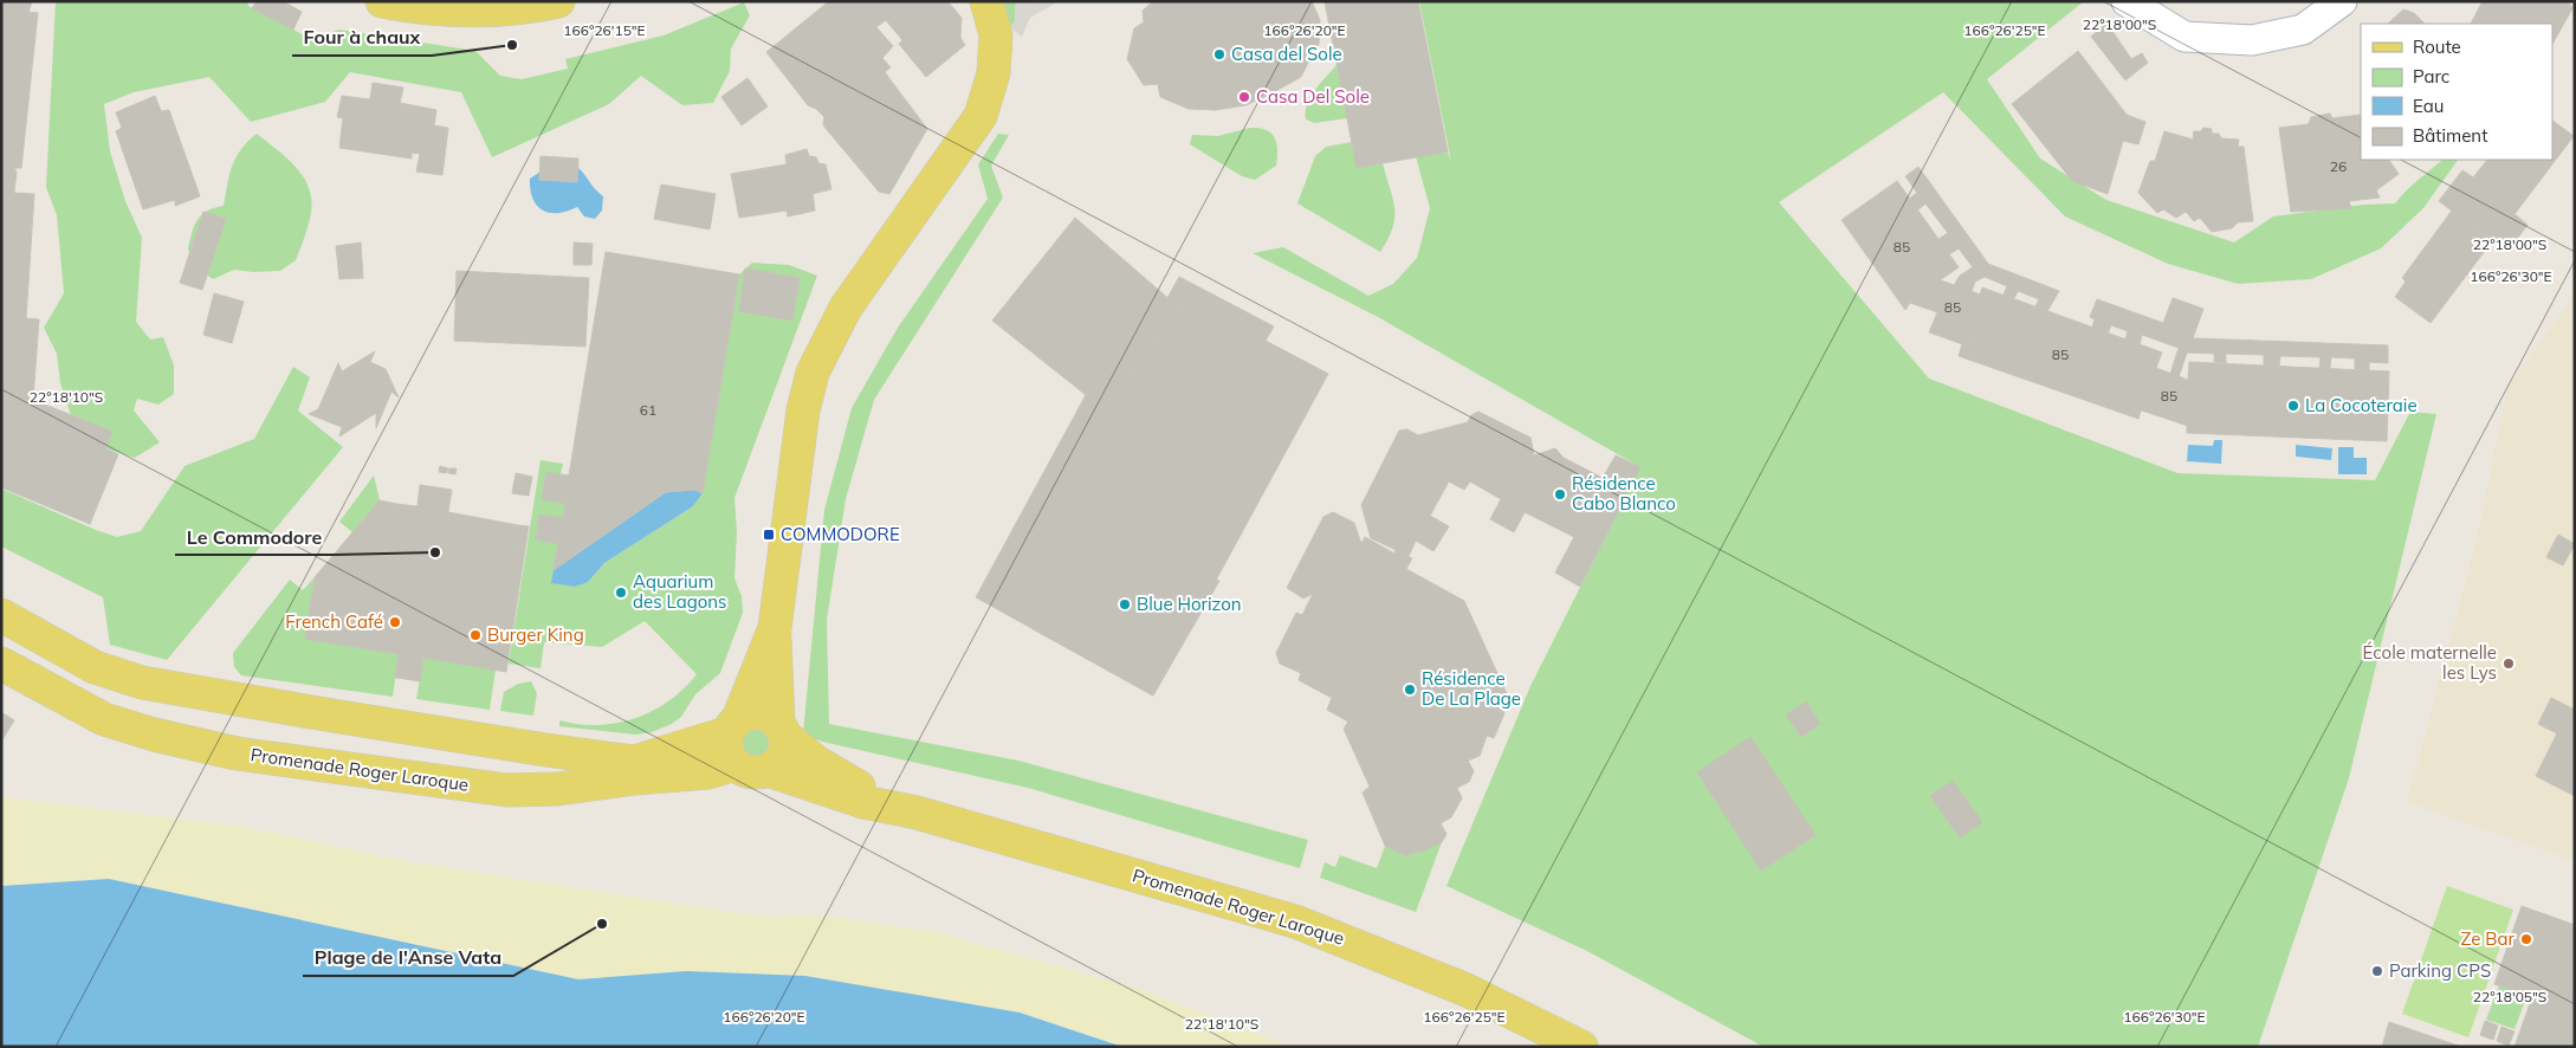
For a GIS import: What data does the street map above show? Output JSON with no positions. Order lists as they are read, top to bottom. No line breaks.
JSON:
{"streets":{"main road":["Promenade Roger Laroque"]},"places":{"other":["Four à chaux","Casa del Sole","Casa Del Sole","La Cocoteraie","Résidence Cabo Blanco","Le Commodore","Aquarium des Lagons","Blue Horizon","French Café","Burger King","École maternelle les Lys","Résidence De La Plage","Plage de l'Anse Vata","Ze Bar","Parking CPS"],"transit":["COMMODORE"]},"house_numbers":["26","85","85","85","85","61"],"legend":["Route","Parc","Eau","Bâtiment"],"coordinates":["22°18'00\"S","166°26'15\"E","166°26'20\"E","166°26'25\"E","166°26'30\"E","22°18'10\"S","22°18'05\"S"]}
